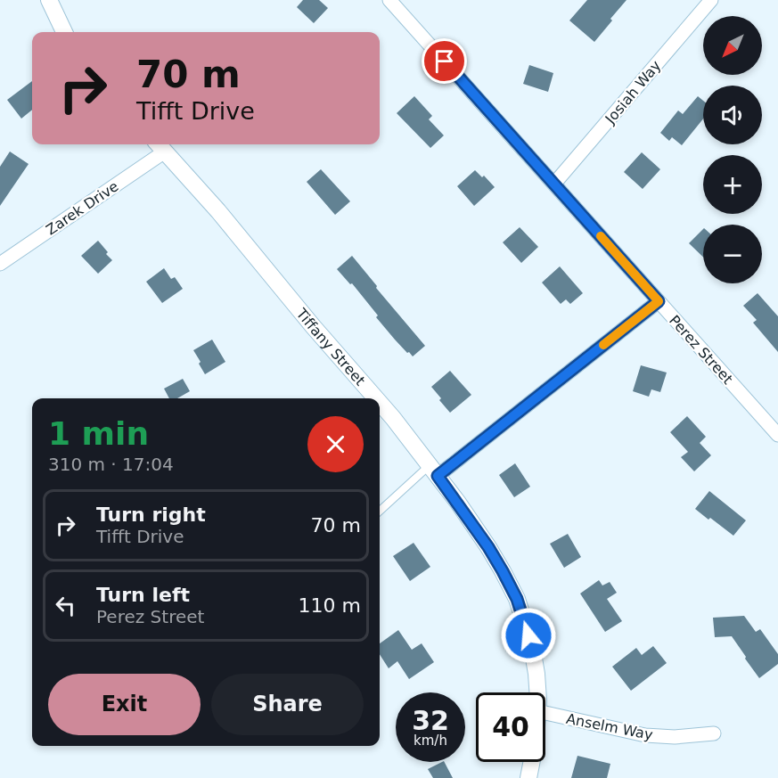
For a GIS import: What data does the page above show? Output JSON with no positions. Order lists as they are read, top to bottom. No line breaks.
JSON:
{"streets":{"street":["Josiah Way","Zarek Drive","Tiffany Street","Perez Street","Anselm Way"]},"crossings":[["Josiah Way","Perez Street"],["Zarek Drive","Tiffany Street"]],"north":"bottom left","page":{"map_buttons":["+","−"],"turn":["70 m","Tifft Drive"],"heading":["1 min","310 m · 17:04"],"list":[{"name":"Turn right","note":"Tifft Drive","value":"70 m"},{"name":"Turn left","note":"Perez Street","value":"110 m"}],"buttons":["Exit","Share"],"speed":"32 km/h","limit":"40"}}
